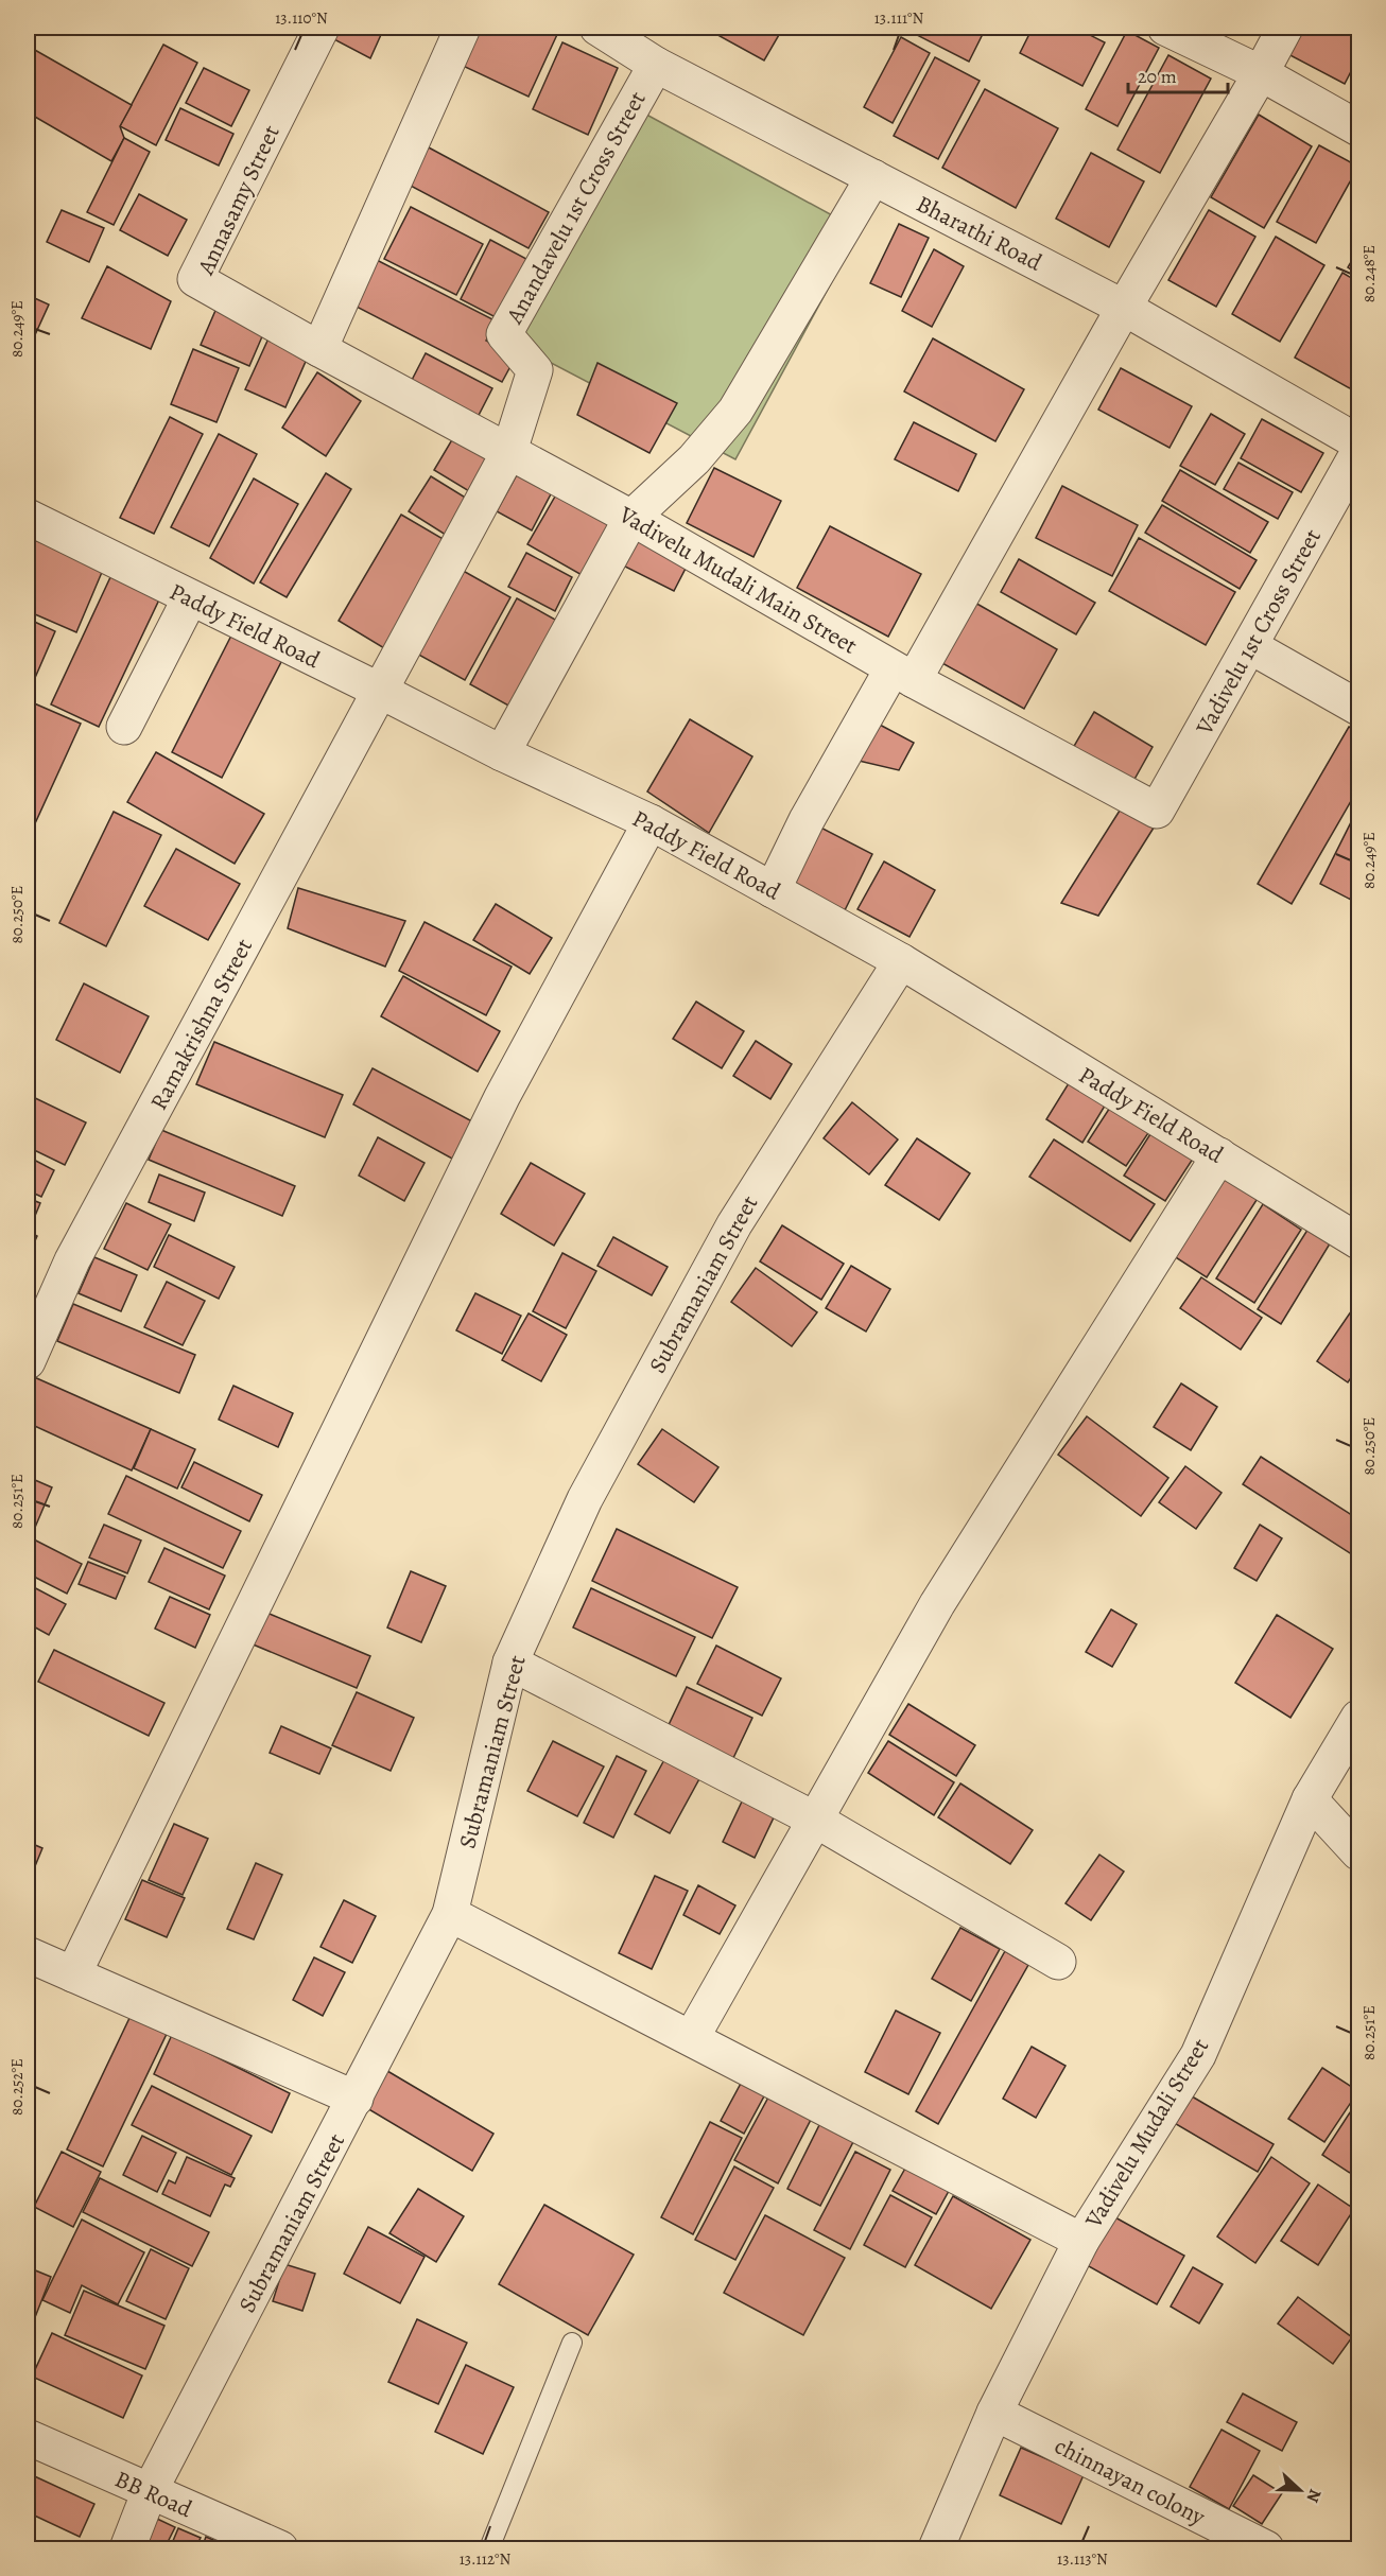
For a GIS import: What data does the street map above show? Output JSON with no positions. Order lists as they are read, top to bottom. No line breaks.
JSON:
{"streets":{"street":["Annasamy Street","Anandavelu 1st Cross Street","Bharathi Road","Vadivelu Mudali Main Street","Paddy Field Road","Vadivelu 1st Cross Street","Ramakrishna Street","Subramaniam Street","Vadivelu Mudali Street","chinnayan colony","BB Road"]},"crossings":[["Annasamy Street","Vadivelu Mudali Main Street"],["Anandavelu 1st Cross Street","Bharathi Road"],["Anandavelu 1st Cross Street","Vadivelu Mudali Main Street"],["Anandavelu 1st Cross Street","Ramakrishna Street"],["Vadivelu Mudali Main Street","Vadivelu 1st Cross Street"],["Vadivelu Mudali Main Street","Ramakrishna Street"],["Paddy Field Road","Ramakrishna Street"],["Paddy Field Road","Subramaniam Street"],["Subramaniam Street","BB Road"],["Vadivelu Mudali Street","chinnayan colony"]],"scale_bar":"20 m","north":"right","coordinates":["13.110°N","13.111°N","80.248°E","80.249°E","80.250°E","80.251°E","80.252°E","13.112°N","13.113°N"]}
